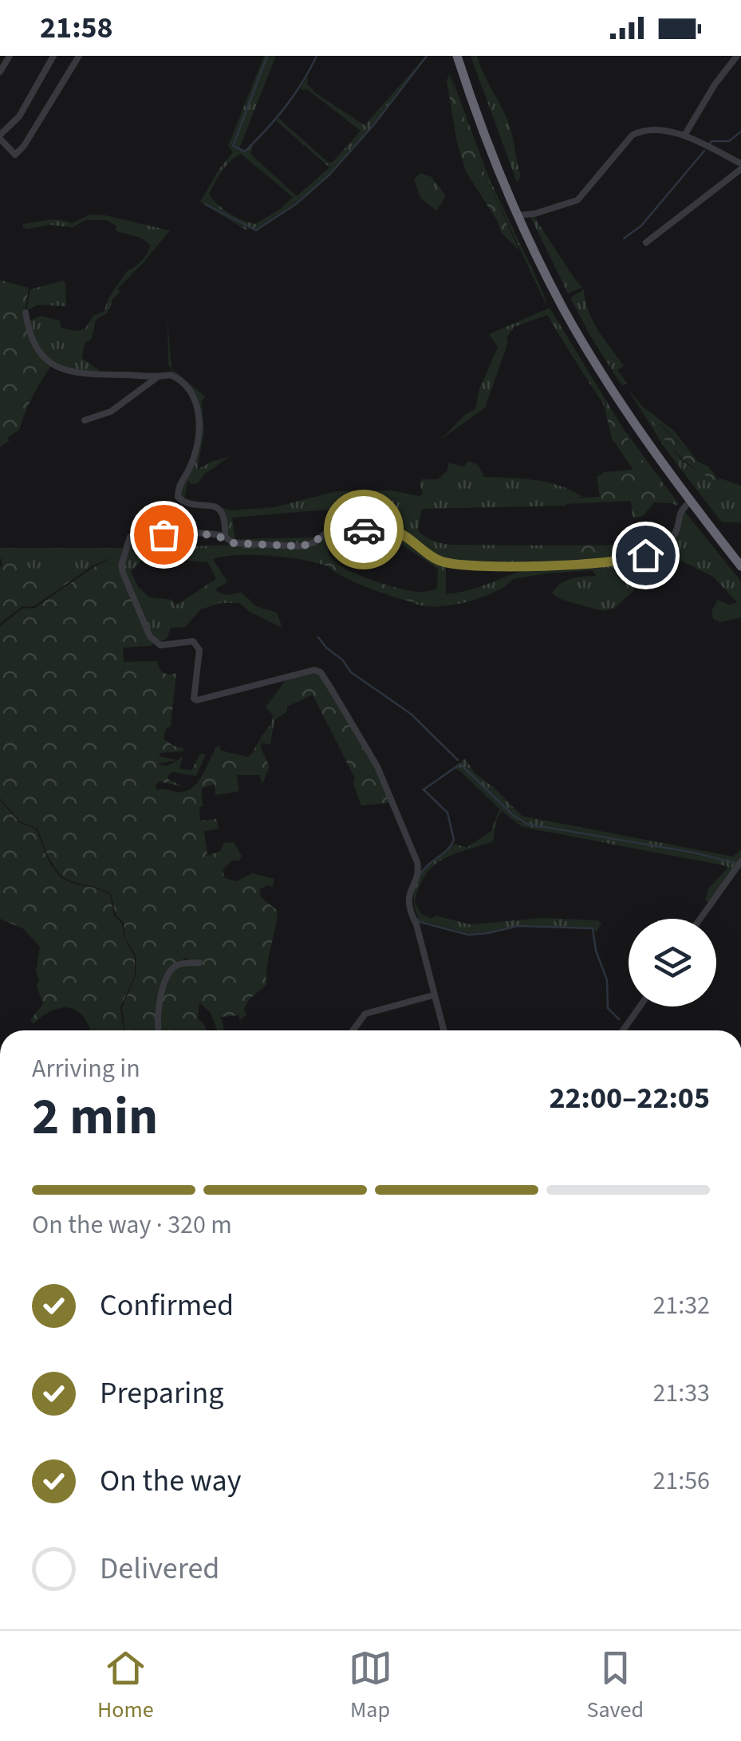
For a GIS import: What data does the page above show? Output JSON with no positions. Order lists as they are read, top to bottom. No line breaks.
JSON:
{"page":{"status":"21:58","heading":["2 min","Arriving in","22:00–22:05"],"bar":"On the way · 320 m","list":[["Confirmed","21:32"],["Preparing","21:33"],["On the way","21:56"],"Delivered"],"tabs":["Home","Map","Saved"]}}
